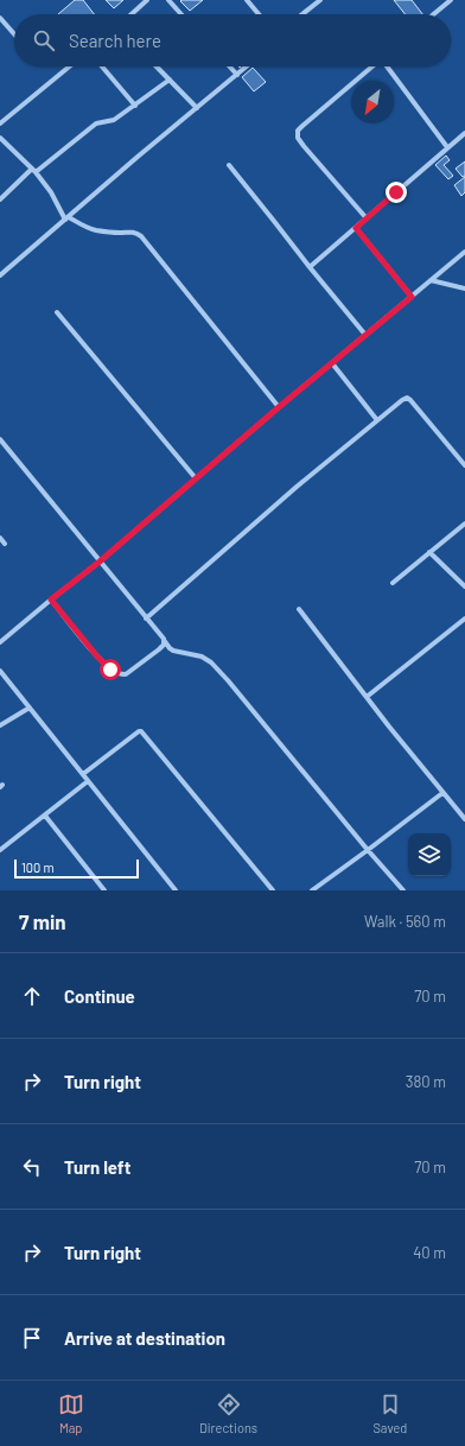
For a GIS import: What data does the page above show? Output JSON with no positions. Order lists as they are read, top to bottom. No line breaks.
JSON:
{"scale_bar":"100 m","north":"bottom left","page":{"search":"Search here","scale":"100 m","heading":["7 min","Walk · 560 m"],"list":[["Continue","70 m"],["Turn right","380 m"],["Turn left","70 m"],["Turn right","40 m"],"Arrive at destination"],"nav":["Map","Directions","Saved"]}}
